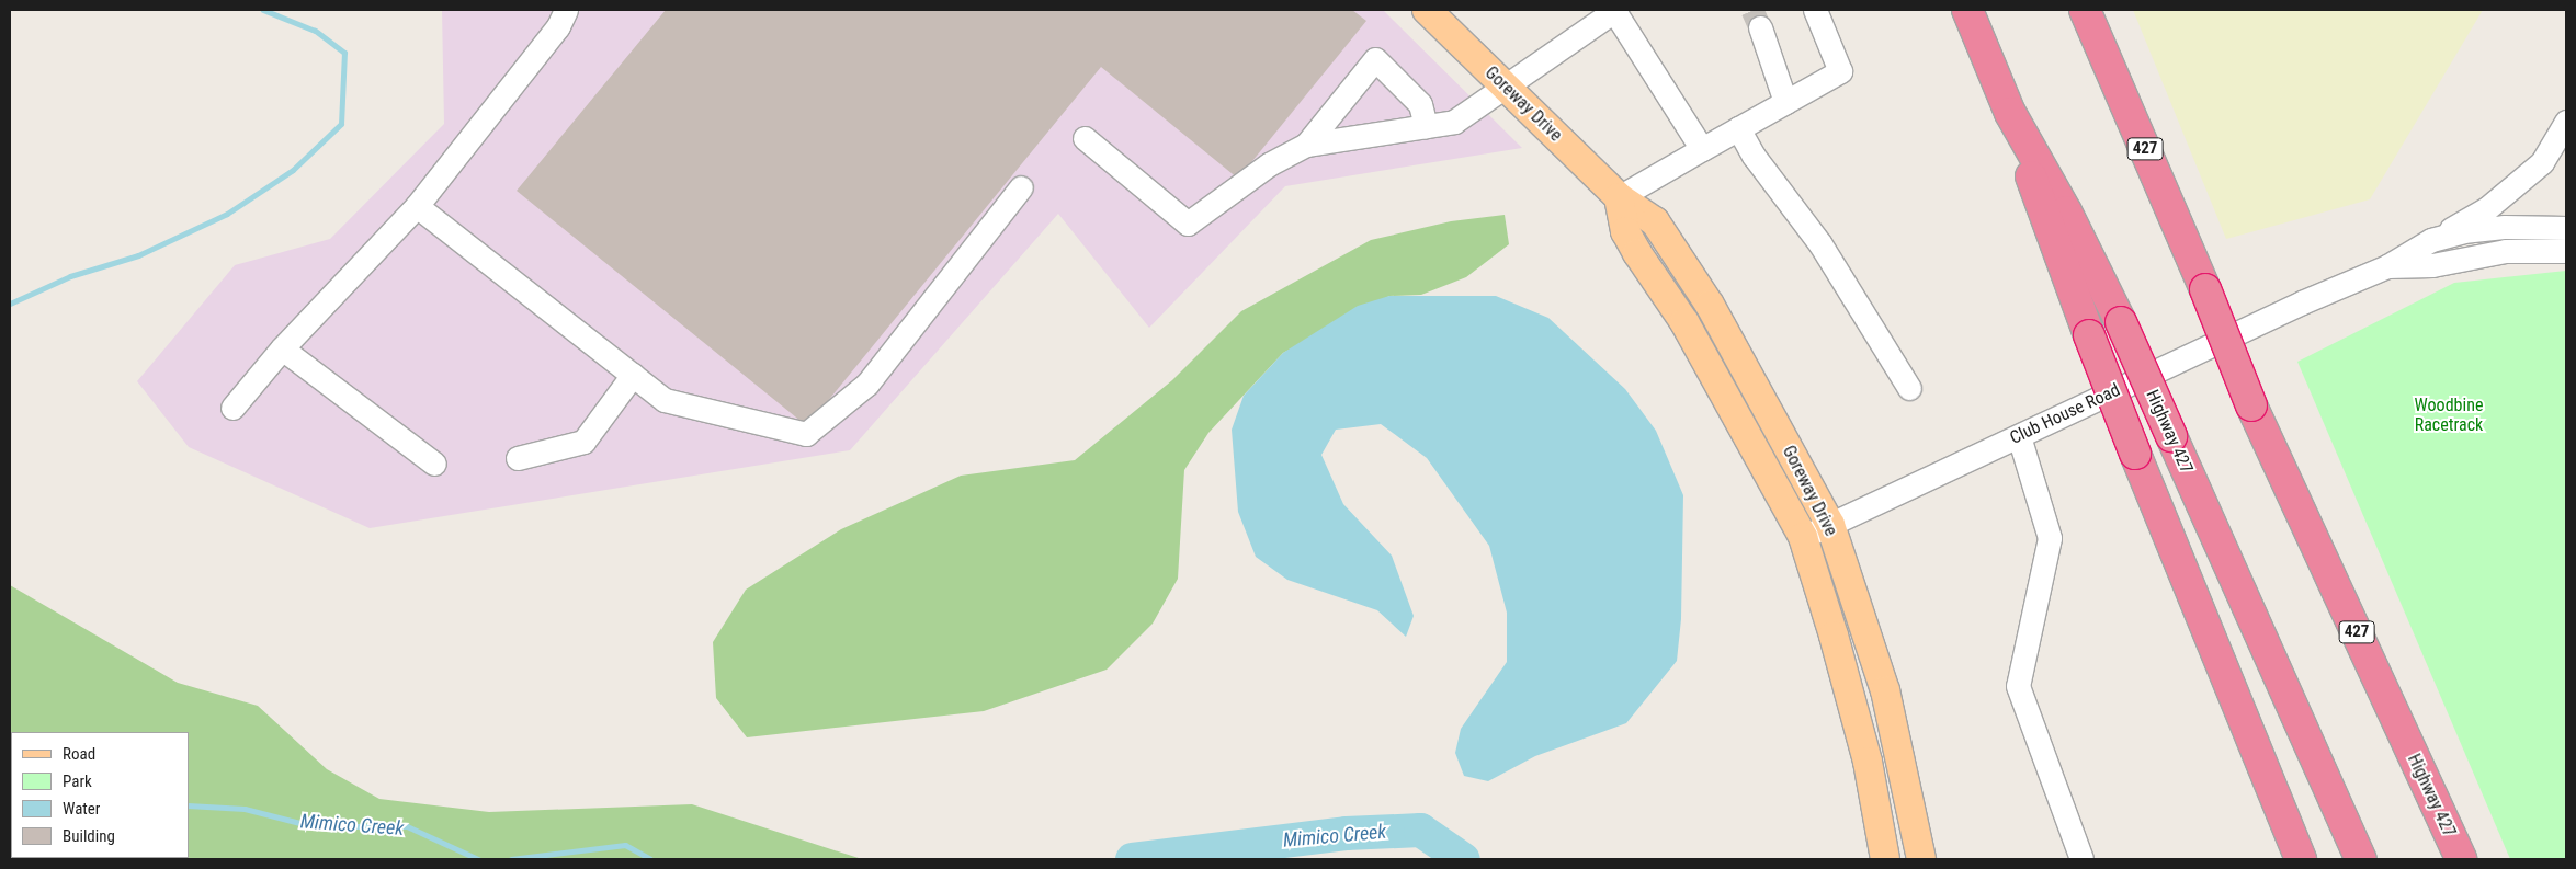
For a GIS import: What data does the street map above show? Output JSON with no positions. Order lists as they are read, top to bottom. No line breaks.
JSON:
{"streets":{"highway":["427","Highway 427"],"main road":["Goreway Drive"],"street":["Club House Road"]},"crossings":[["Goreway Drive","Club House Road"]],"water":["Mimico Creek"],"parks":["Woodbine Racetrack"],"legend":["Road","Park","Water","Building"]}
